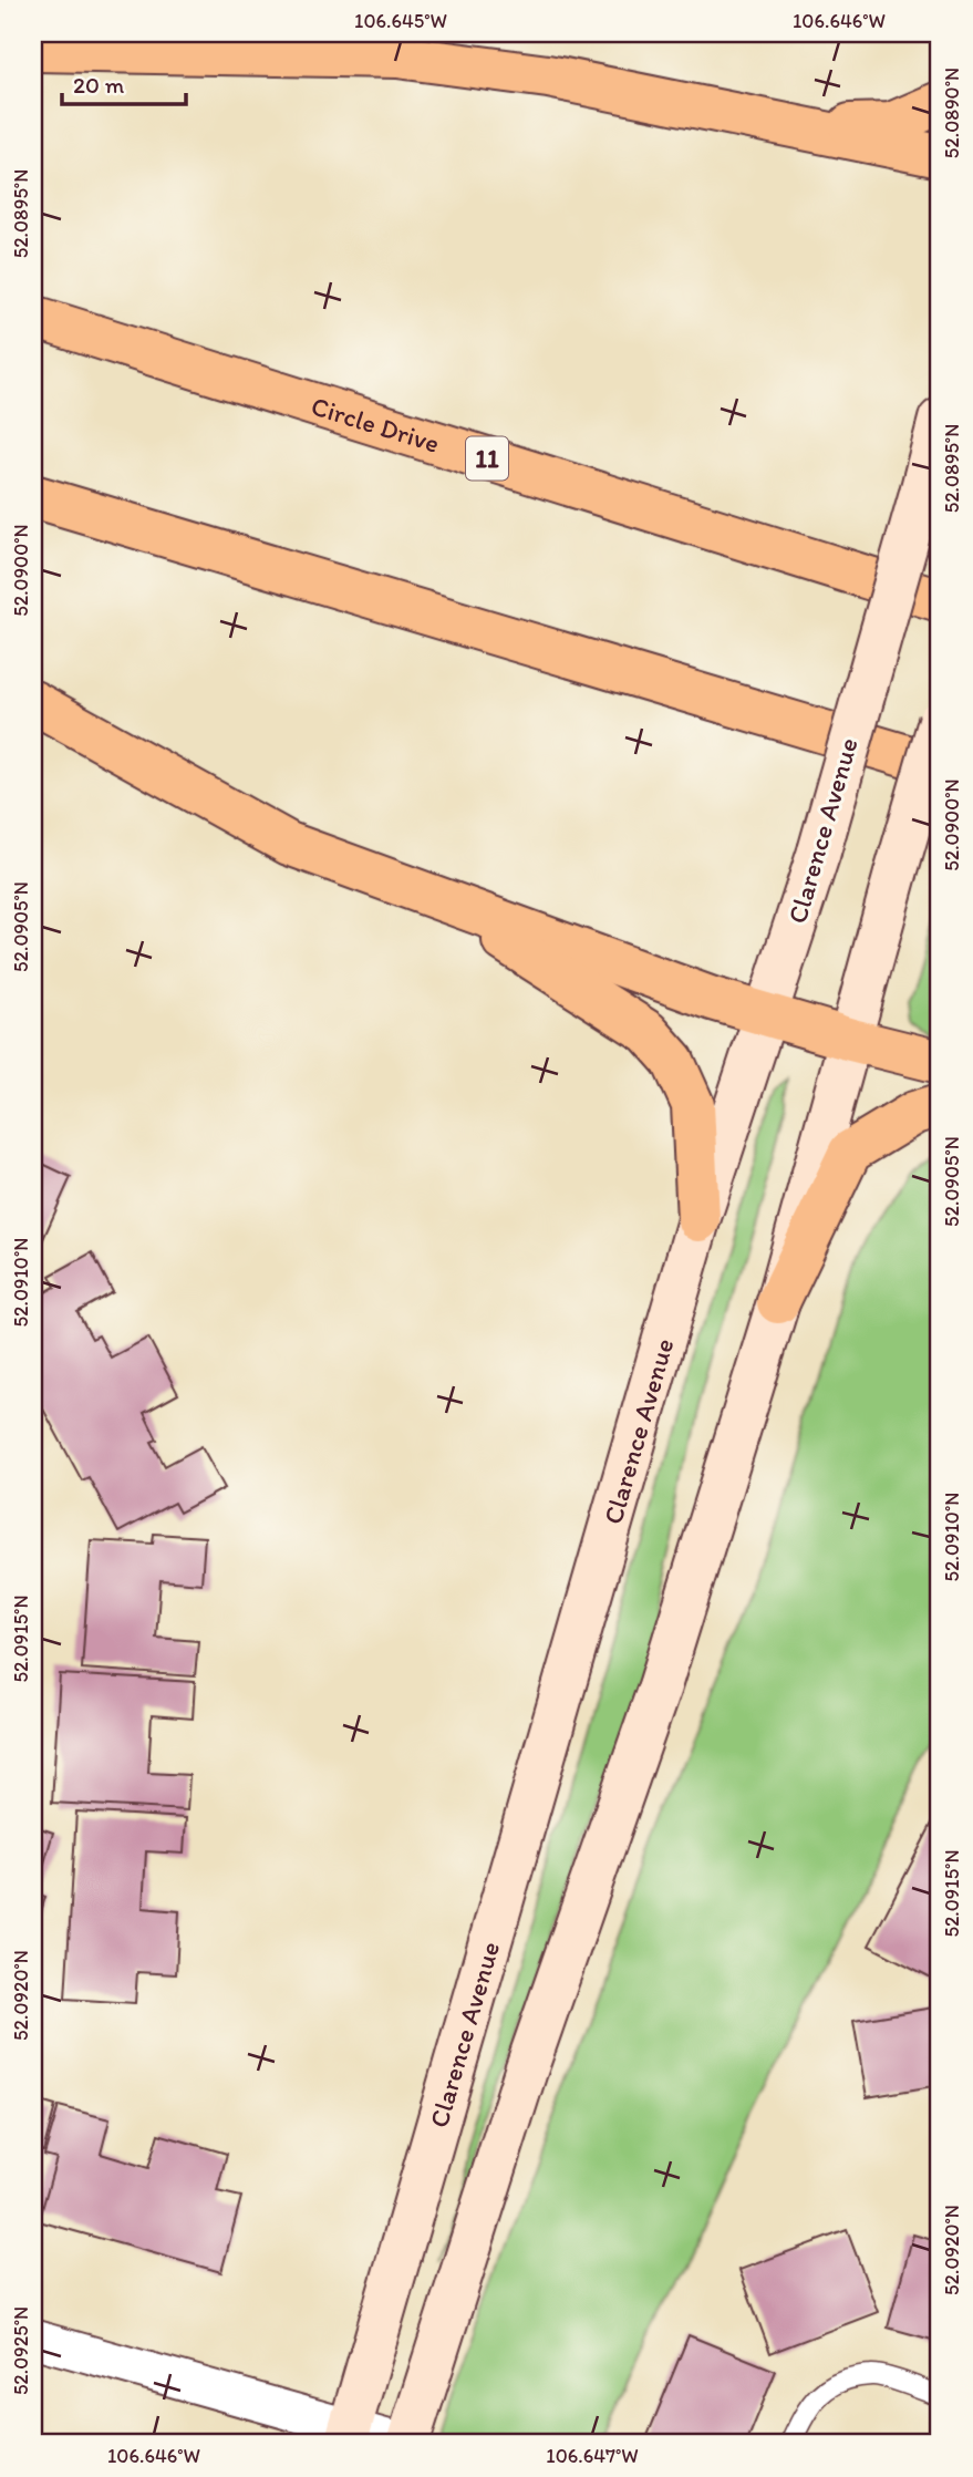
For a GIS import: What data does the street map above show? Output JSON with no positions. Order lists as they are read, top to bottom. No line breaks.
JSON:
{"streets":{"highway":["Circle Drive","11"],"main road":["Clarence Avenue"]},"scale_bar":"20 m","coordinates":["106.645°W","106.646°W","52.0890°N","52.0895°N","52.0900°N","52.0905°N","52.0910°N","52.0915°N","52.0920°N","52.0925°N","106.647°W"]}
